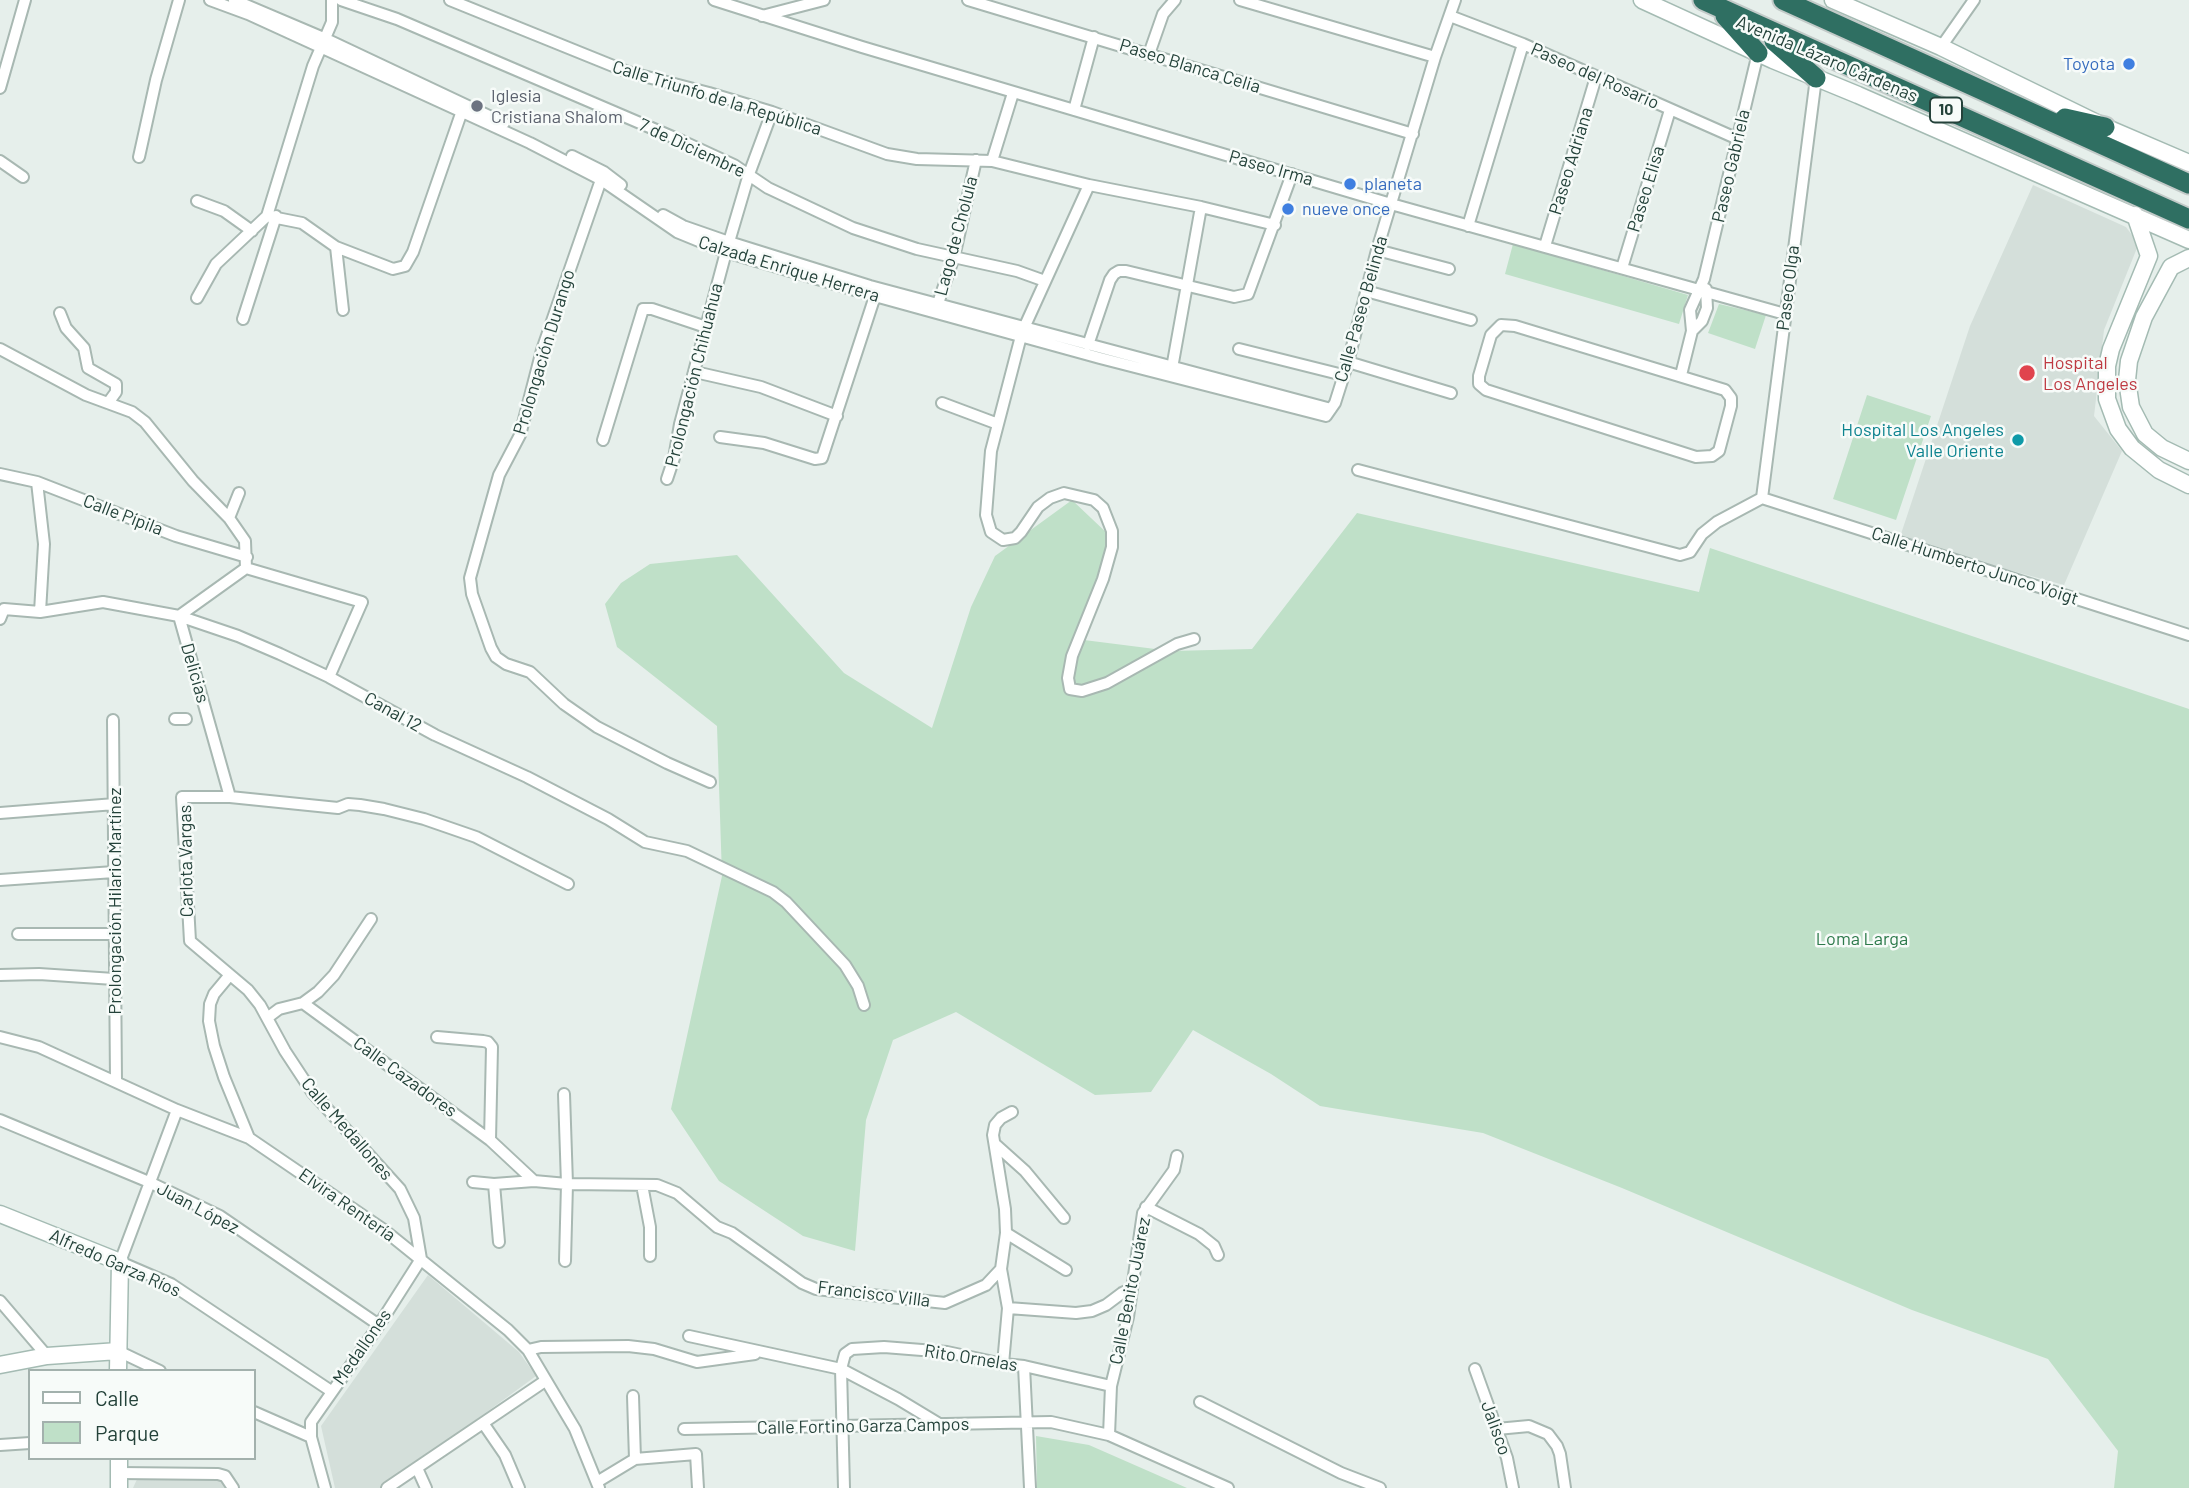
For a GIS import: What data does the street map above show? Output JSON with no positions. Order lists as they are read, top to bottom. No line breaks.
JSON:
{"streets":{"highway":["Avenida Lázaro Cárdenas","10"],"street":["Paseo Blanca Celia","Paseo del Rosario","Calle Triunfo de la República","7 de Diciembre","Paseo Adriana","Paseo Gabriela","Paseo Irma","Paseo Elisa","Lago de Cholula","Calzada Enrique Herrera","Paseo Olga","Calle Paseo Belinda","Prolongación Durango","Prolongación Chihuahua","Calle Pípila","Calle Humberto Junco Voigt","Delicias","Canal 12","Carlota Vargas","Prolongación Hilario Martínez","Calle Cazadores","Calle Medallones","Elvira Rentería","Juan López","Alfredo Garza Ríos","Calle Benito Juárez","Francisco Villa","Medallones","Rito Ornelas","Calle Fortino Garza Campos","Jalisco"]},"crossings":[["Avenida Lázaro Cárdenas","Paseo Gabriela"],["Avenida Lázaro Cárdenas","Paseo Olga"],["Paseo Blanca Celia","Calle Paseo Belinda"],["Paseo del Rosario","Paseo Adriana"],["Paseo del Rosario","Paseo Gabriela"],["Paseo del Rosario","Paseo Elisa"],["Paseo del Rosario","Calle Paseo Belinda"],["Calle Triunfo de la República","Lago de Cholula"],["Calle Triunfo de la República","Prolongación Chihuahua"],["7 de Diciembre","Lago de Cholula"],["7 de Diciembre","Prolongación Chihuahua"],["Paseo Adriana","Paseo Irma"],["Paseo Gabriela","Paseo Irma"],["Paseo Irma","Paseo Elisa"],["Paseo Irma","Paseo Olga"],["Paseo Irma","Calle Paseo Belinda"],["Lago de Cholula","Calzada Enrique Herrera"],["Calzada Enrique Herrera","Calle Paseo Belinda"],["Calzada Enrique Herrera","Prolongación Durango"],["Calzada Enrique Herrera","Prolongación Chihuahua"],["Paseo Olga","Calle Humberto Junco Voigt"],["Calle Pípila","Canal 12"],["Delicias","Canal 12"],["Delicias","Carlota Vargas"],["Carlota Vargas","Calle Medallones"],["Prolongación Hilario Martínez","Elvira Rentería"],["Calle Medallones","Elvira Rentería"],["Calle Medallones","Medallones"],["Elvira Rentería","Medallones"],["Juan López","Medallones"],["Alfredo Garza Ríos","Medallones"],["Calle Benito Juárez","Rito Ornelas"],["Calle Benito Juárez","Calle Fortino Garza Campos"]],"parks":["Loma Larga"],"places":["Toyota","Iglesia Cristiana Shalom","planeta","nueve once","Hospital Los Angeles","Hospital Los Angeles Valle Oriente"],"legend":["Calle","Parque"]}
